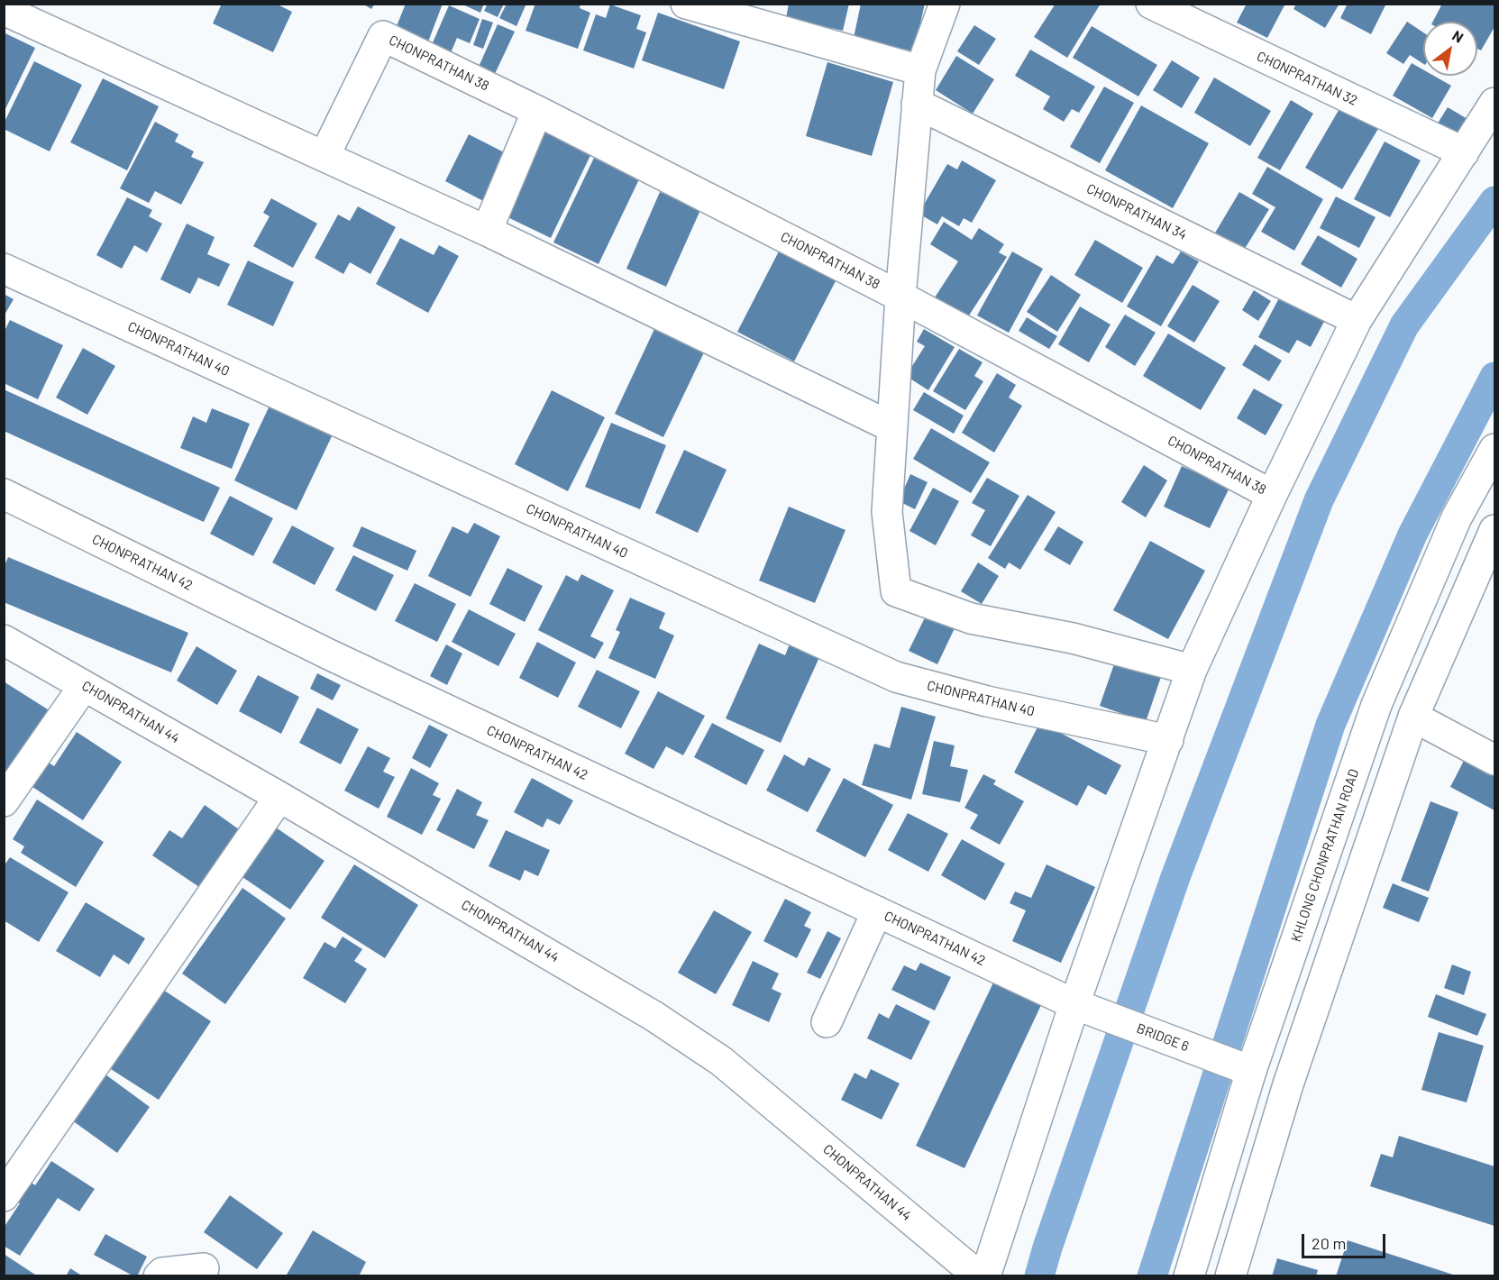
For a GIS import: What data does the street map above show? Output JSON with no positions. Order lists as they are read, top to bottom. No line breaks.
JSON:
{"streets":{"street":["CHONPRATHAN 38","CHONPRATHAN 32","CHONPRATHAN 34","CHONPRATHAN 40","CHONPRATHAN 42","CHONPRATHAN 44","KHLONG CHONPRATHAN ROAD","BRIDGE 6"]},"crossings":[["CHONPRATHAN 42","BRIDGE 6"],["KHLONG CHONPRATHAN ROAD","BRIDGE 6"]],"scale_bar":"20 m","north":"top right"}
